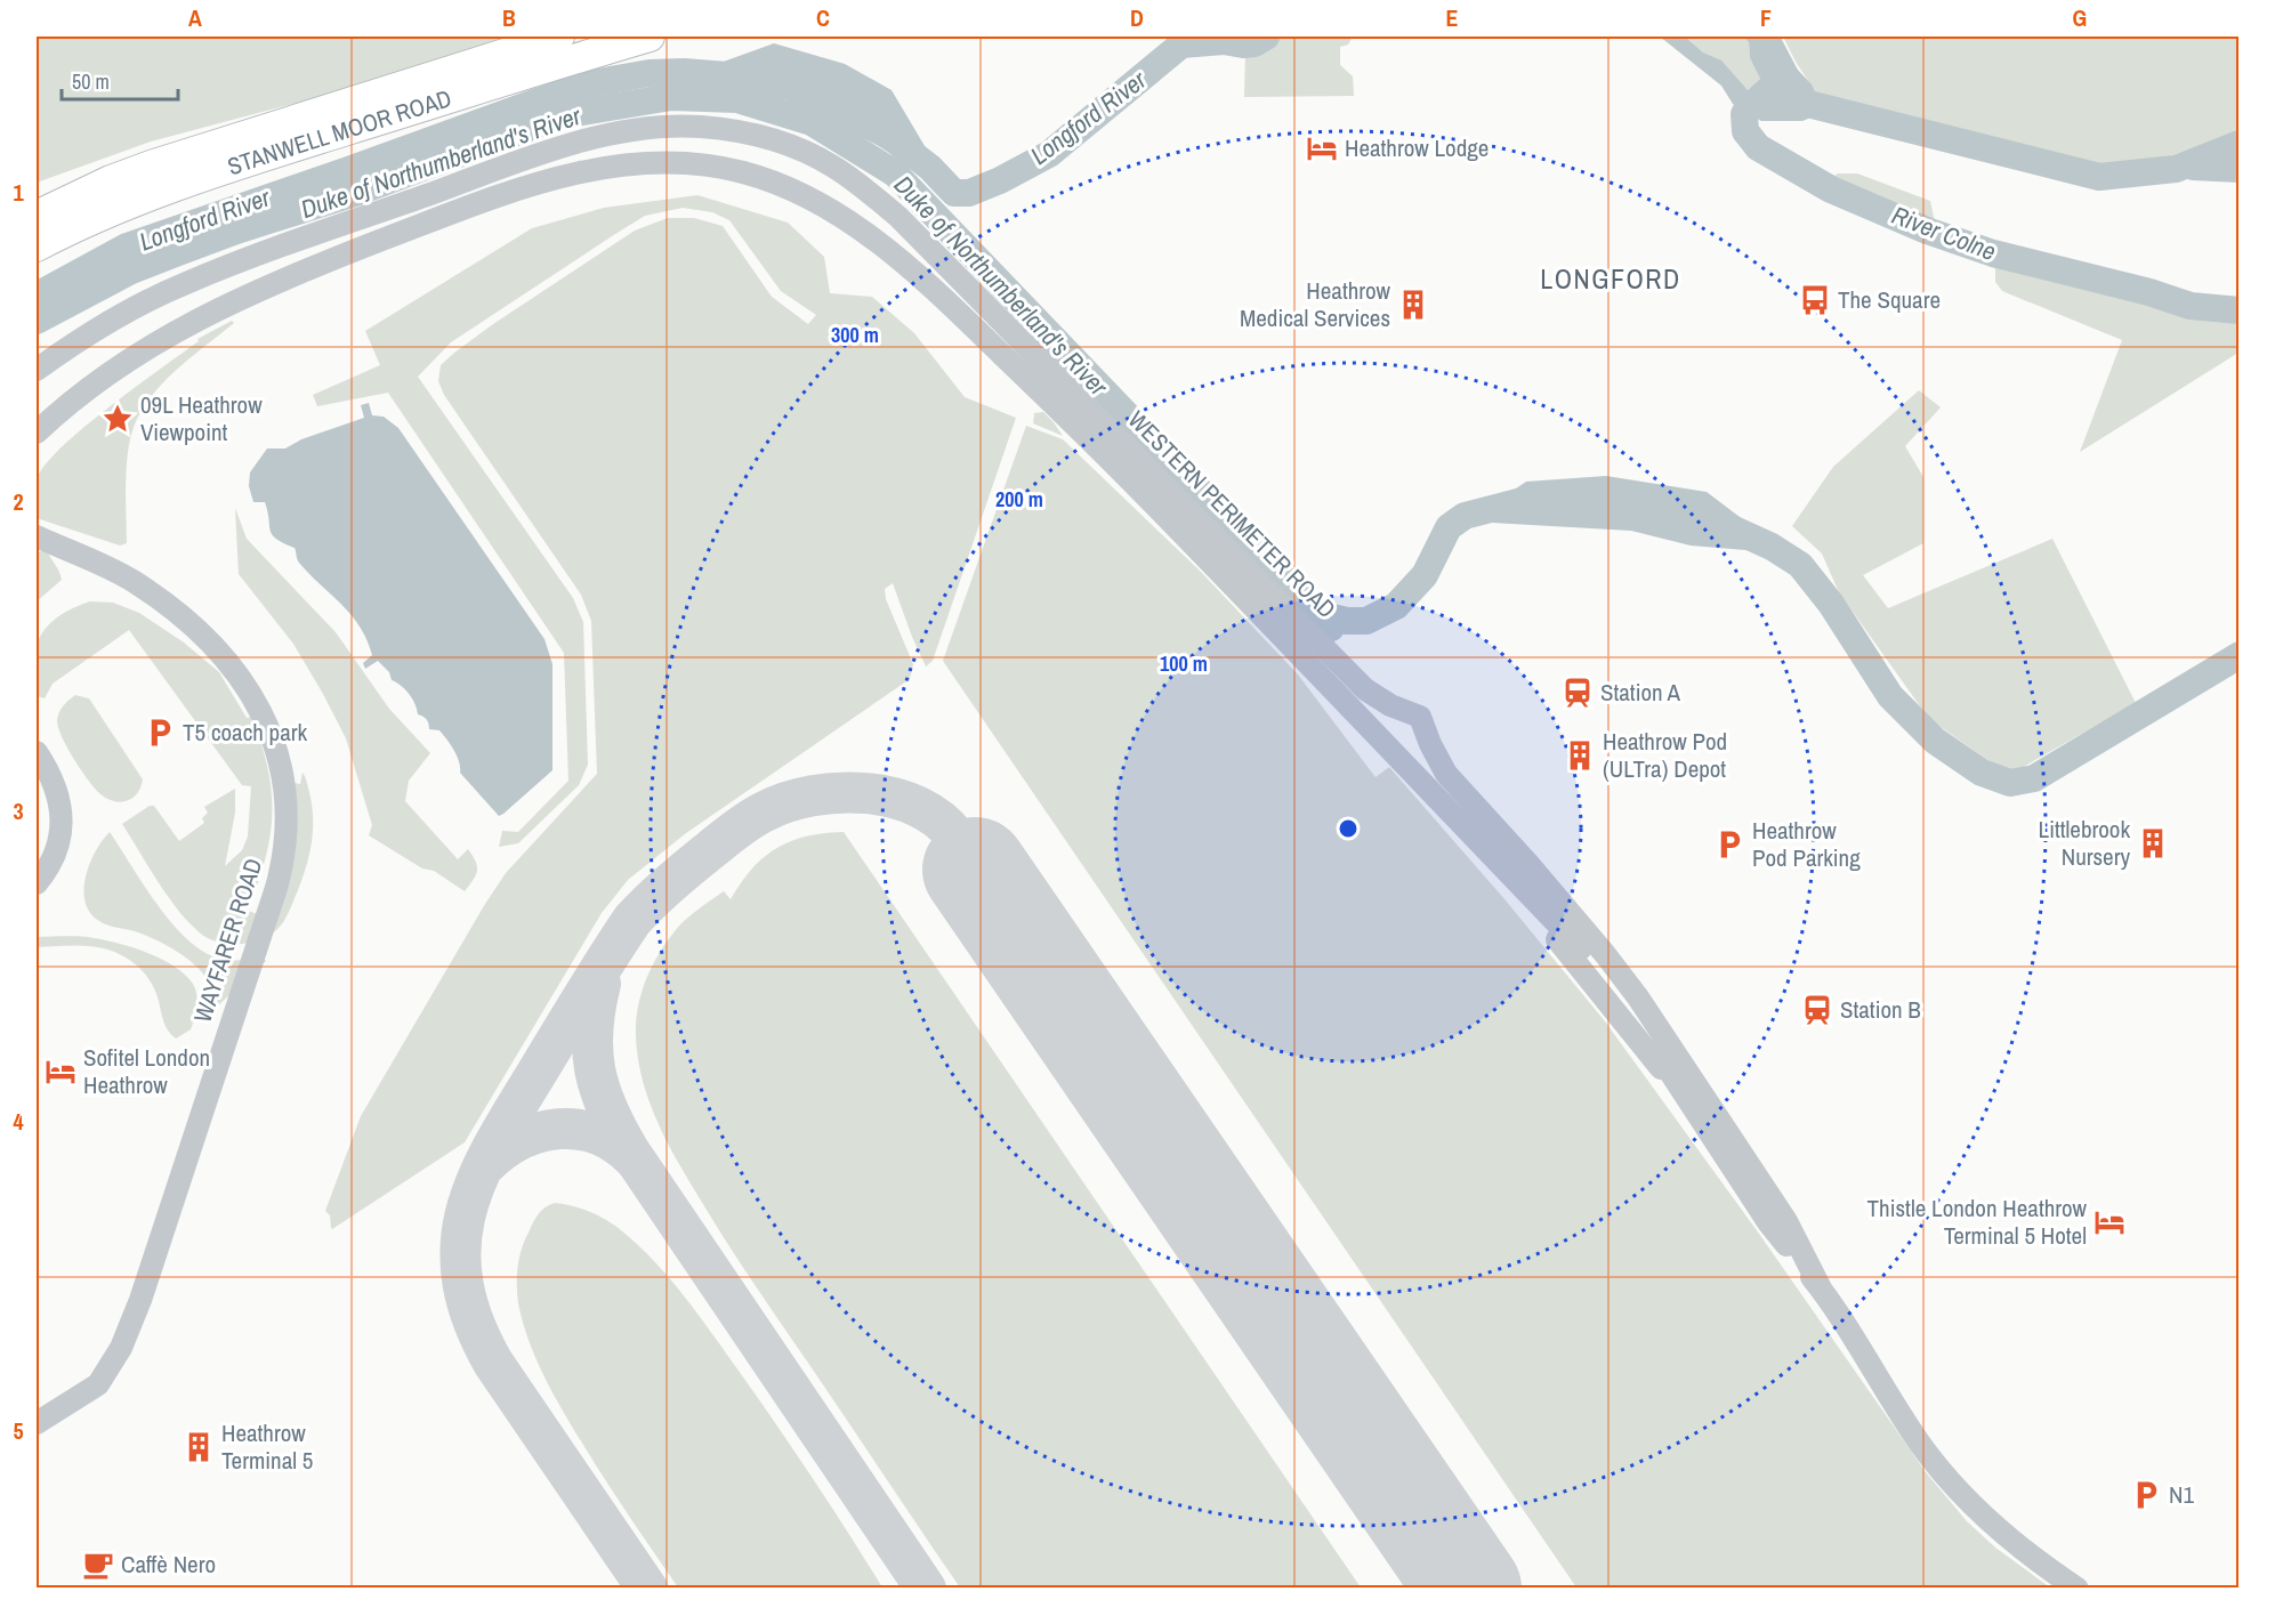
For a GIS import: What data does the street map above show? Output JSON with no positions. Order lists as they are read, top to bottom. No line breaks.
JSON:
{"streets":{"main road":["STANWELL MOOR ROAD"],"street":["WESTERN PERIMETER ROAD","WAYFARER ROAD"]},"districts":["LONGFORD"],"water":["Longford River","Duke of Northumberland's River","River Colne"],"places":{"hotel":["Heathrow Lodge","Sofitel London Heathrow","Thistle London Heathrow Terminal 5 Hotel"],"bus stop":["The Square"],"building":["Heathrow Medical Services","Heathrow Pod (ULTra) Depot","Littlebrook Nursery","Heathrow Terminal 5"],"place":["09L Heathrow Viewpoint"],"station":["Station A","Station B"],"parking":["T5 coach park","Heathrow Pod Parking","N1"],"cafe":["Caffè Nero"]},"scale_bar":"50 m","grid":{"columns":["A","B","C","D","E","F","G"],"rows":["1","2","3","4","5"]},"rings":["300 m","200 m","100 m"]}
